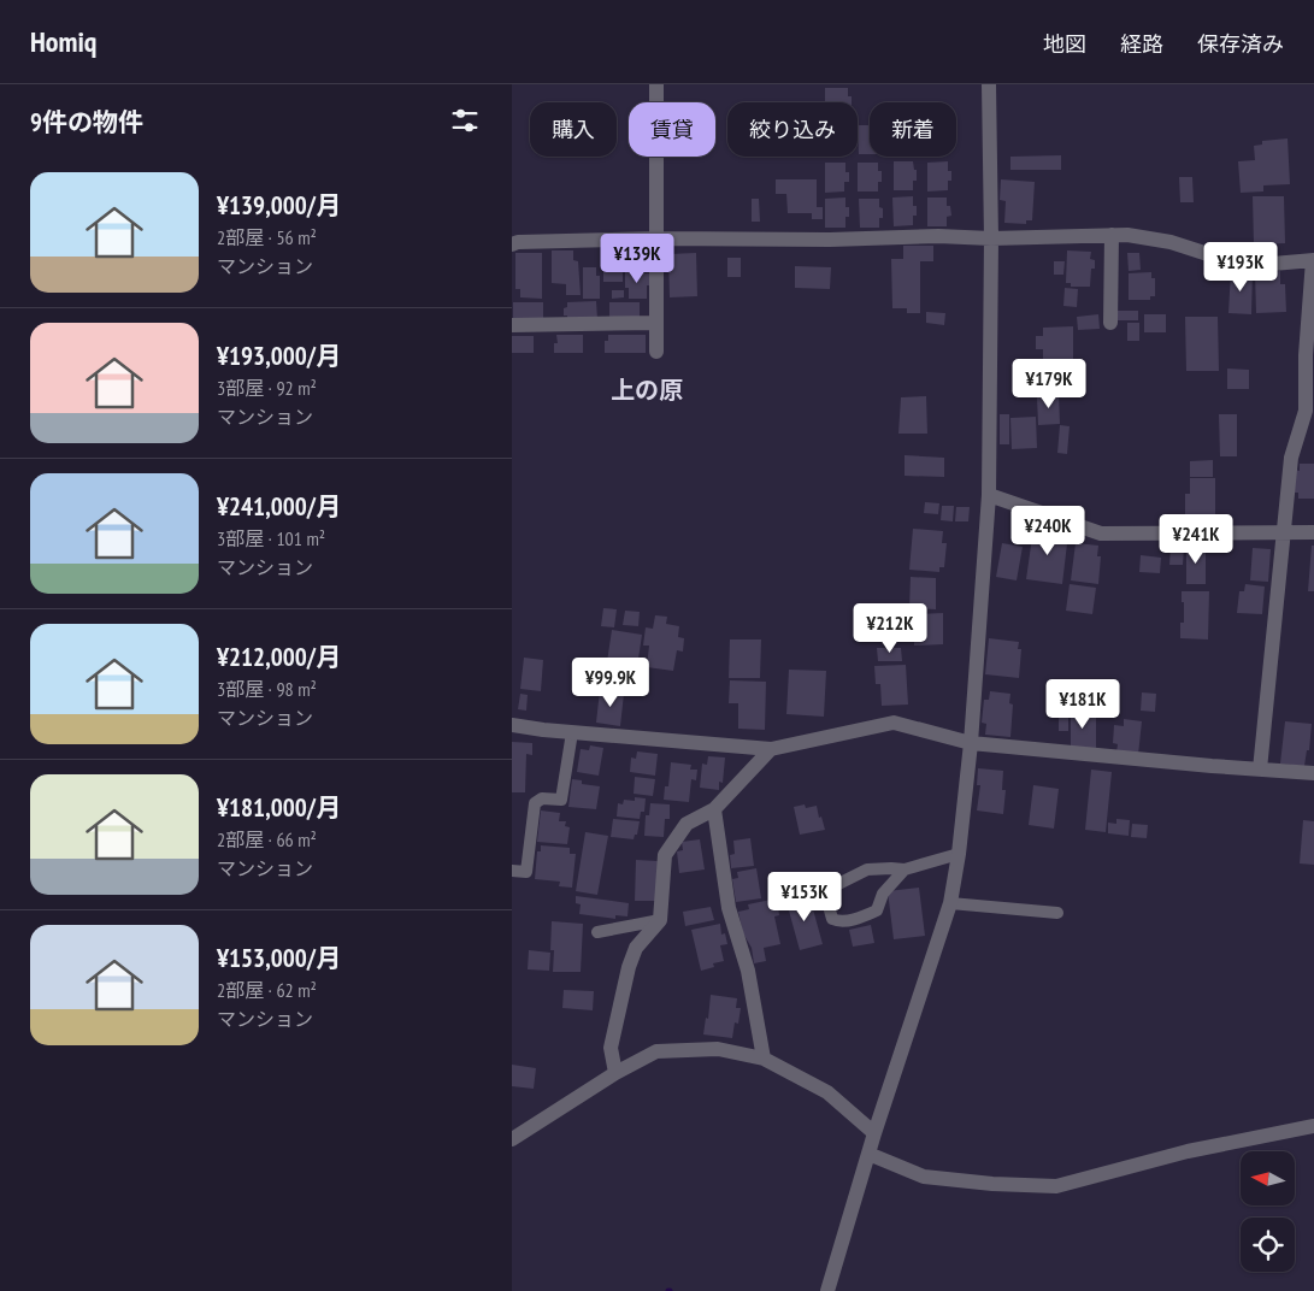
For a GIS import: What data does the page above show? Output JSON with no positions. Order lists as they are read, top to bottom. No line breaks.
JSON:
{"districts":["上の原"],"north":"left","page":{"header":"Homiq","nav":["地図","経路","保存済み"],"heading":"9件の物件","chip":["購入","賃貸","絞り込み","新着"],"list":[{"name":"¥139,000/月","note":"2部屋 · 56 m² · マンション"},{"name":"¥193,000/月","note":"3部屋 · 92 m² · マンション"},{"name":"¥241,000/月","note":"3部屋 · 101 m² · マンション"},{"name":"¥212,000/月","note":"3部屋 · 98 m² · マンション"},{"name":"¥181,000/月","note":"2部屋 · 66 m² · マンション"},{"name":"¥153,000/月","note":"2部屋 · 62 m² · マンション"}],"price":["¥139K","¥193K","¥179K","¥240K","¥241K","¥212K","¥99.9K","¥181K","¥153K"]}}
